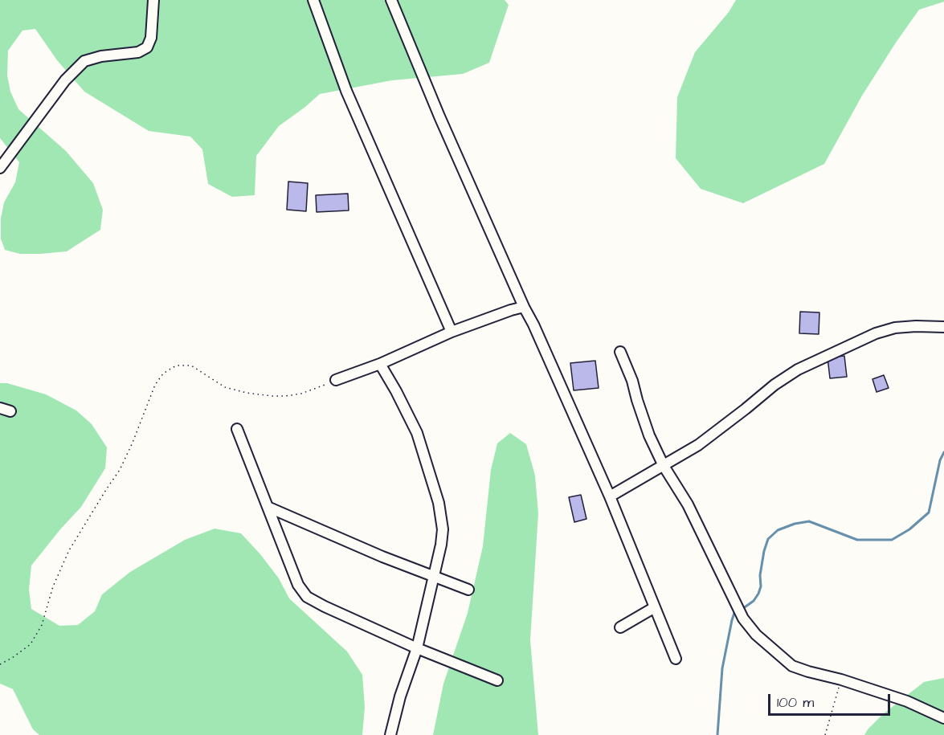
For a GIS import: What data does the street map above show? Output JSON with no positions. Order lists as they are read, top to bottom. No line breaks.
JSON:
{"scale_bar":"100 m"}
